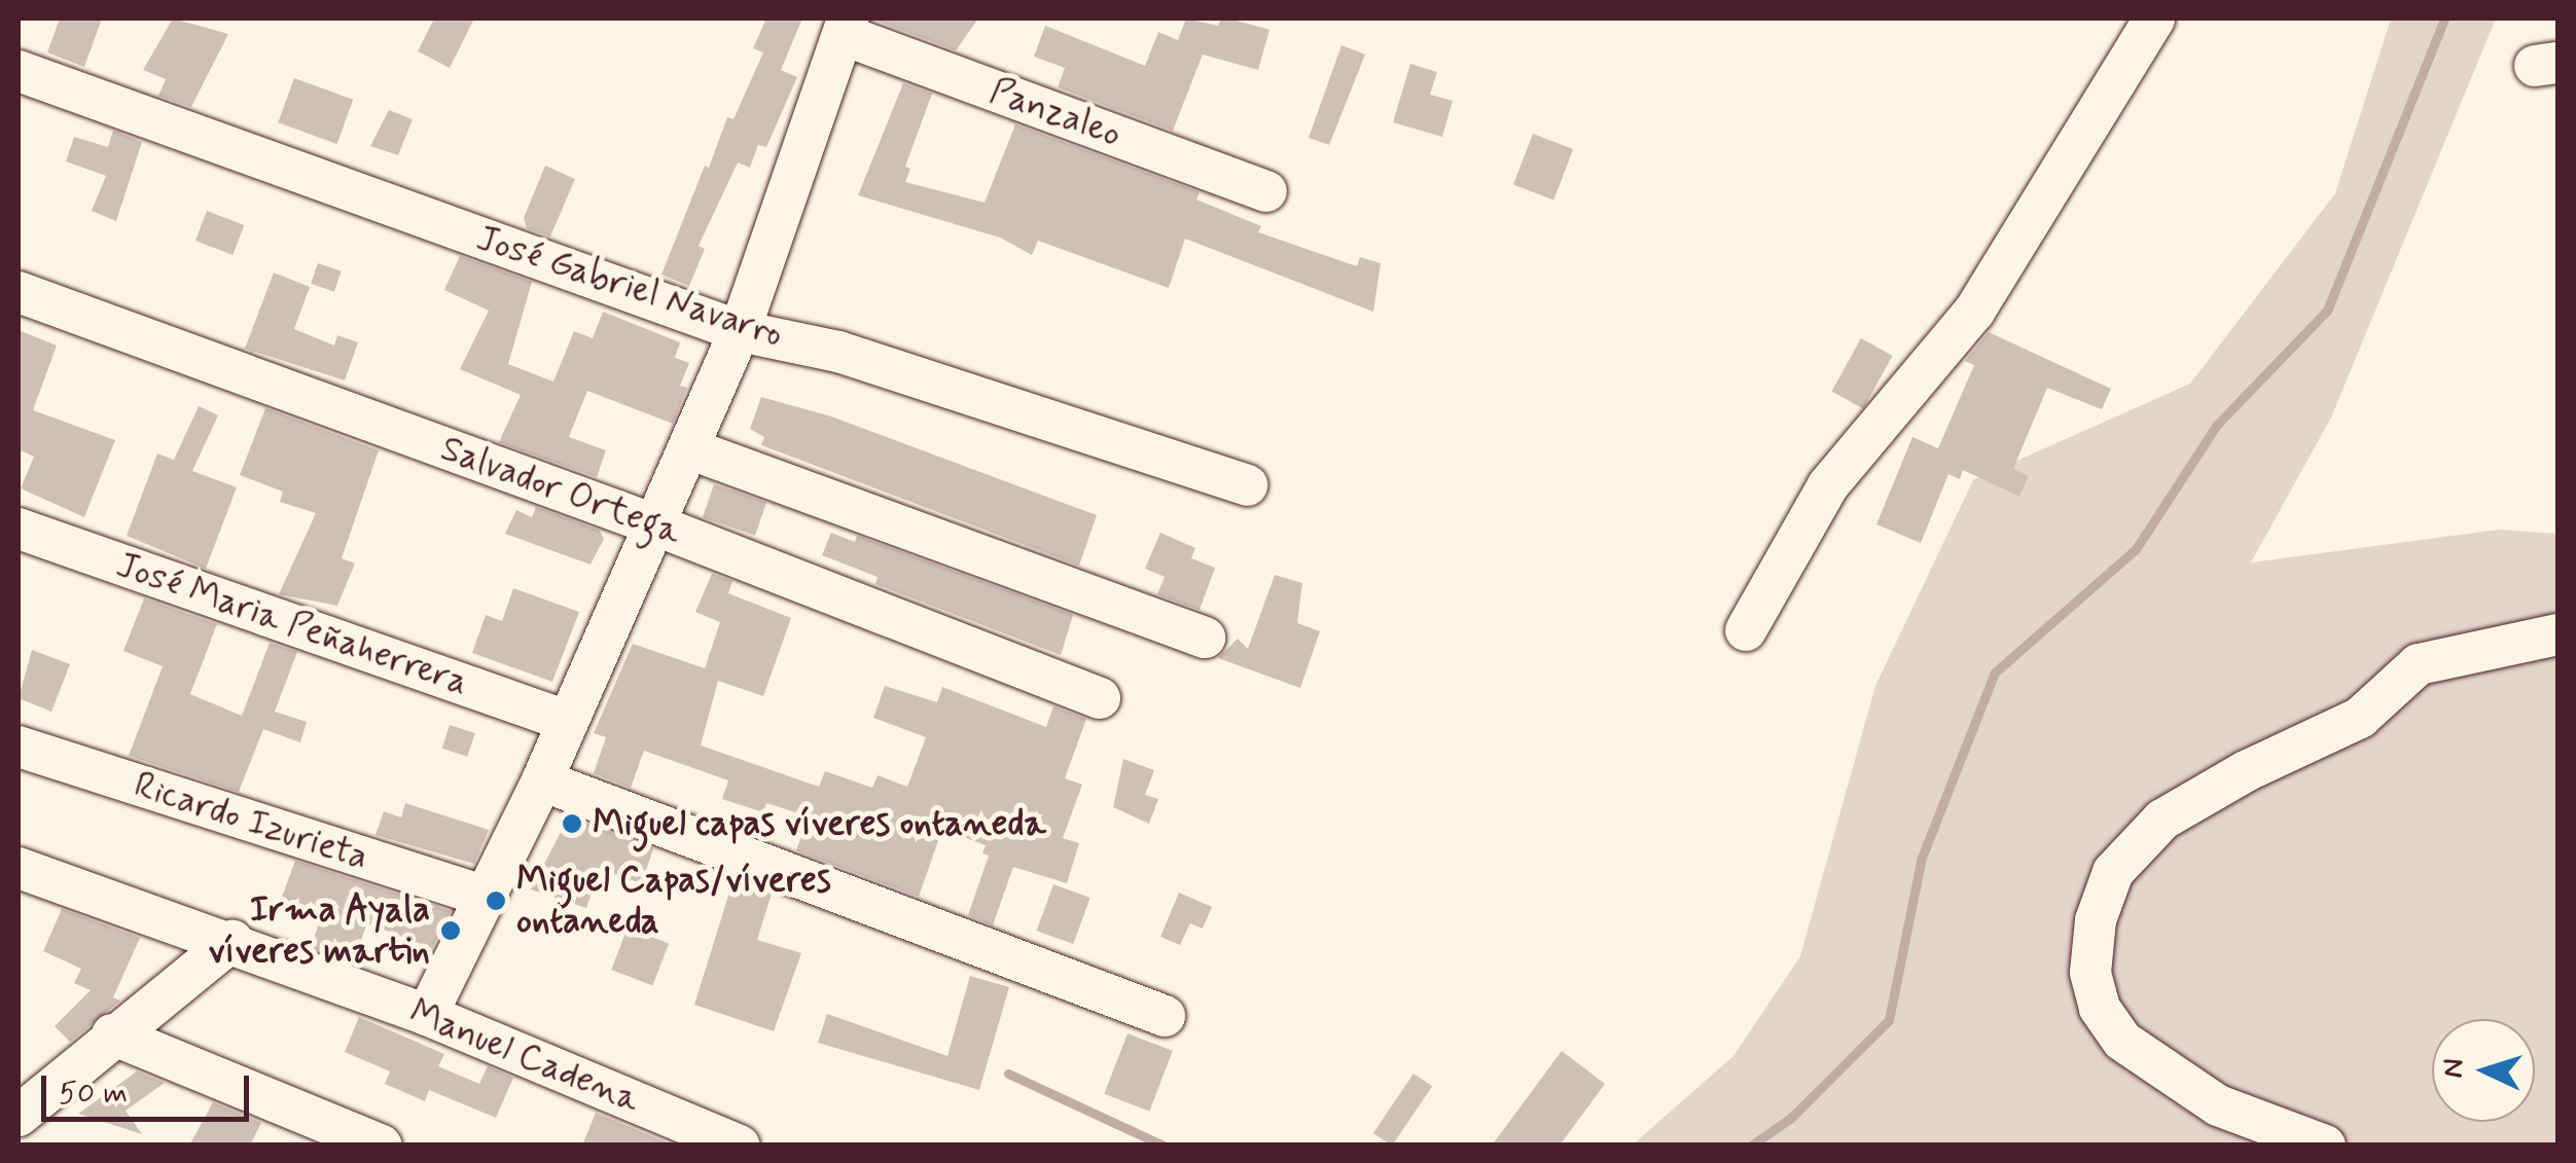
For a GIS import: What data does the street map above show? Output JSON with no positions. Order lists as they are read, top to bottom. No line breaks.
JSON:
{"streets":{"street":["Panzaleo","José Gabriel Navarro","Salvador Ortega","José Maria Peñaherrera","Ricardo Izurieta","Manuel Cadena"]},"places":["Miguel capas víveres ontaneda","Miguel Capas/víveres ontaneda","Irma Ayala víveres martin"],"scale_bar":"50 m","north":"left"}
